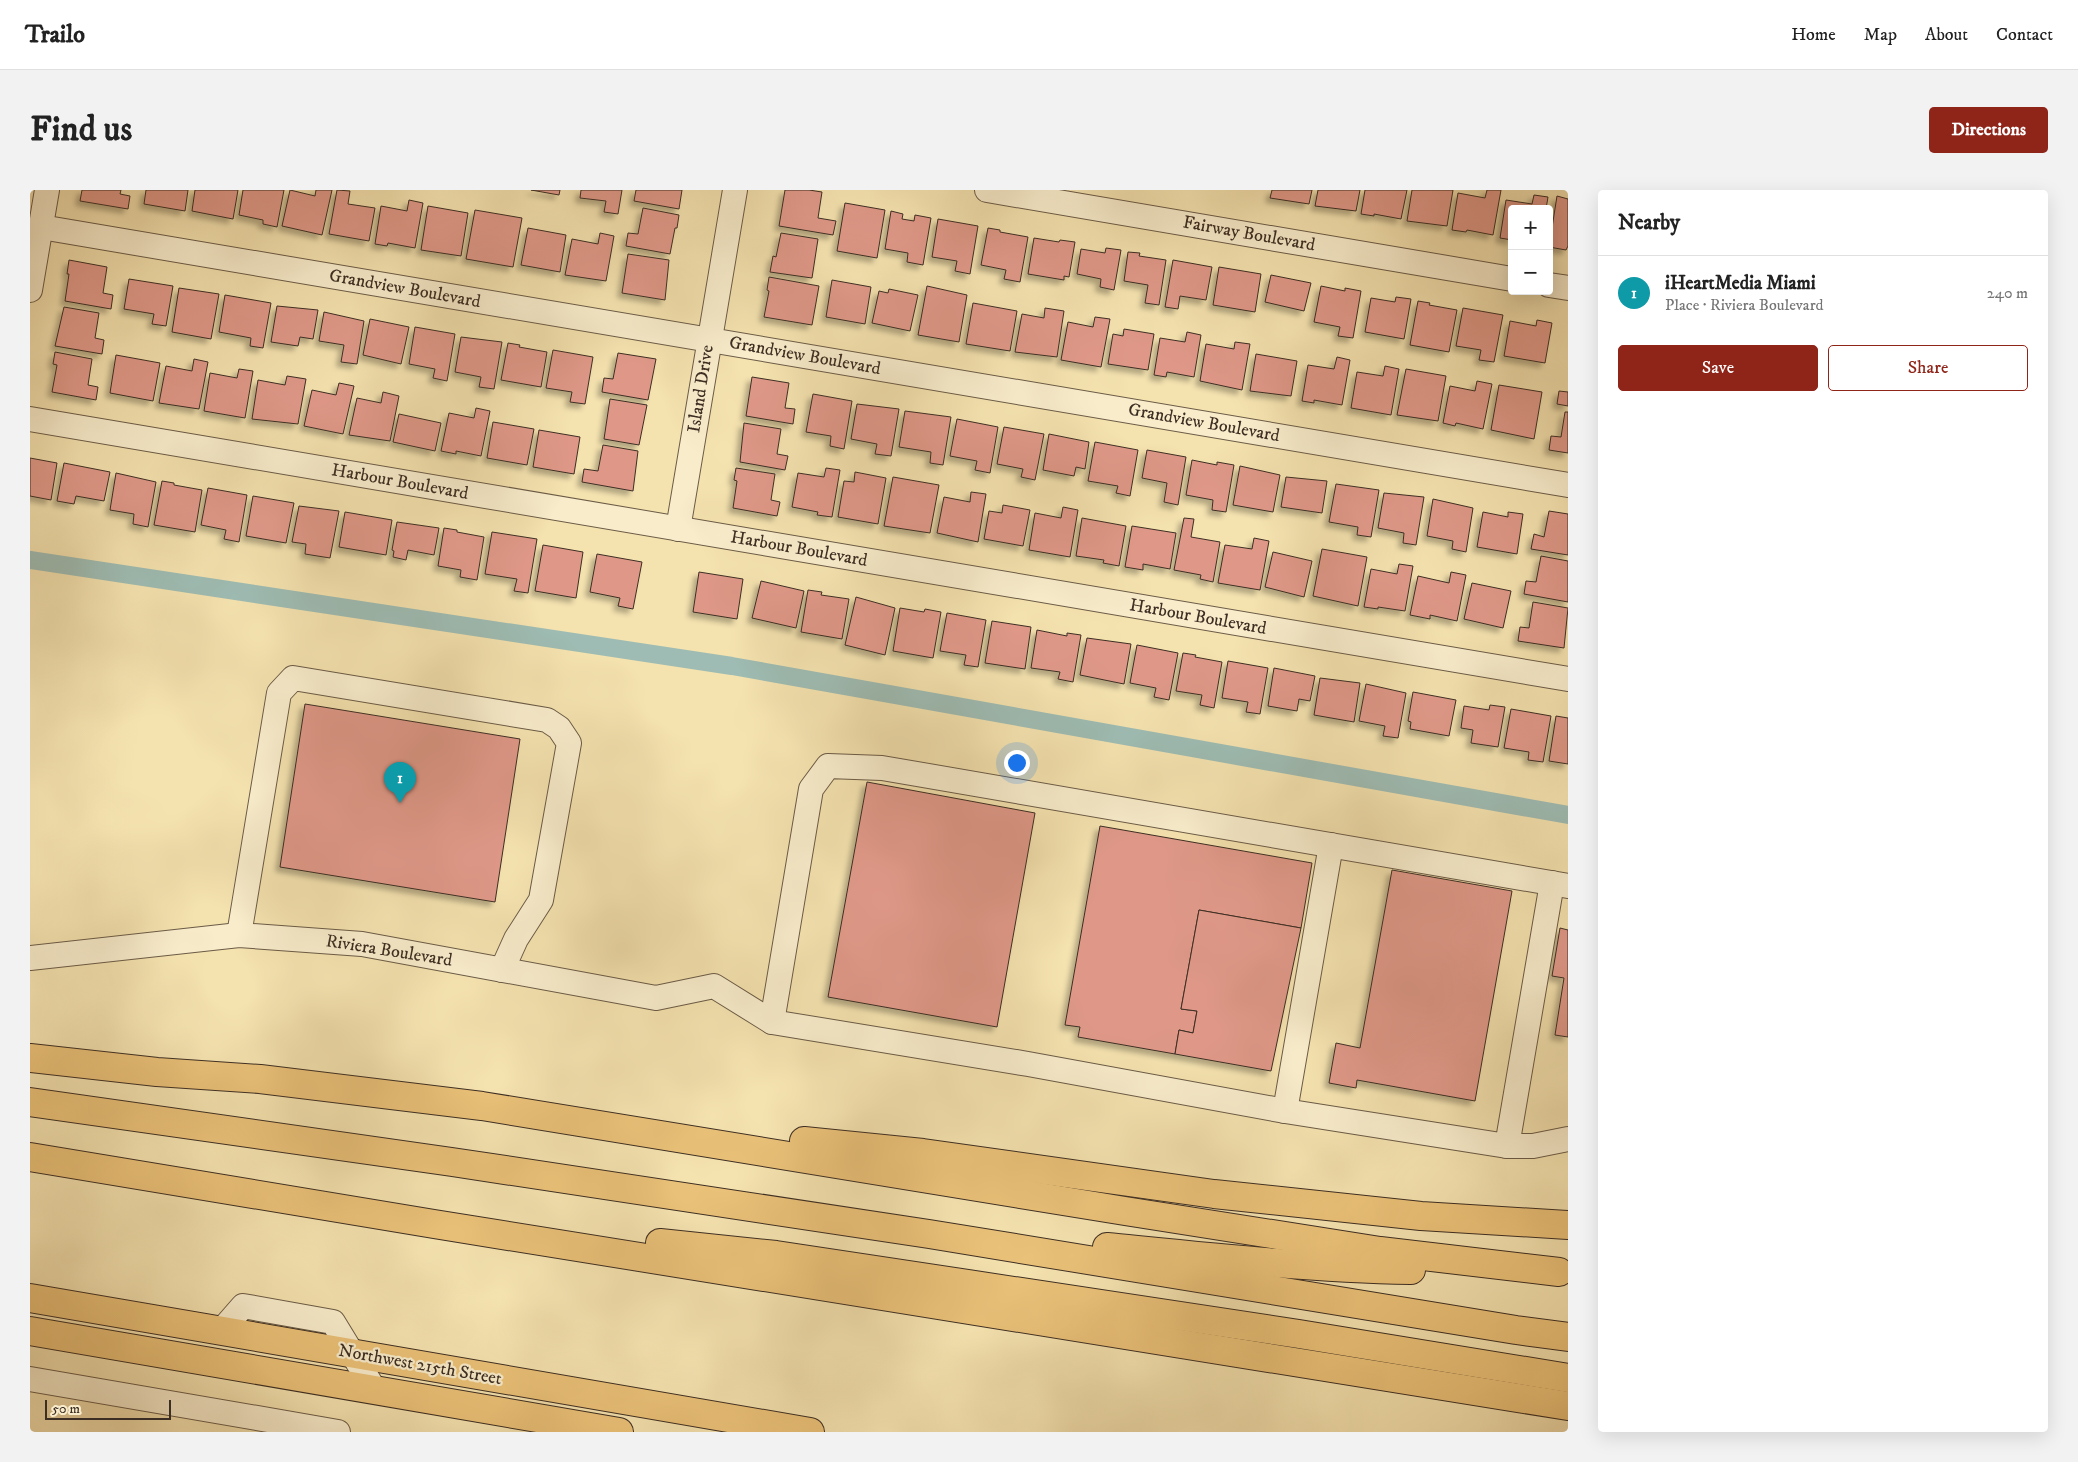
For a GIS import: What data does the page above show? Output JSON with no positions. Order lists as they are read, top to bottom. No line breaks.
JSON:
{"streets":{"main road":["Northwest 215th Street"],"street":["Fairway Boulevard","Grandview Boulevard","Island Drive","Harbour Boulevard","Riviera Boulevard"]},"crossings":[["Grandview Boulevard","Island Drive"],["Island Drive","Harbour Boulevard"]],"scale_bar":"50 m","page":{"header":"Trailo","nav":["Home","Map","About","Contact"],"buttons":["Directions",["Save","Share"]],"title":"Find us","heading":"Nearby","map_buttons":["+","−"],"list":[{"mark":"1","name":"iHeartMedia Miami","note":"Place · Riviera Boulevard","value":"240 m"}],"pins":"1","scale":"50 m"}}
